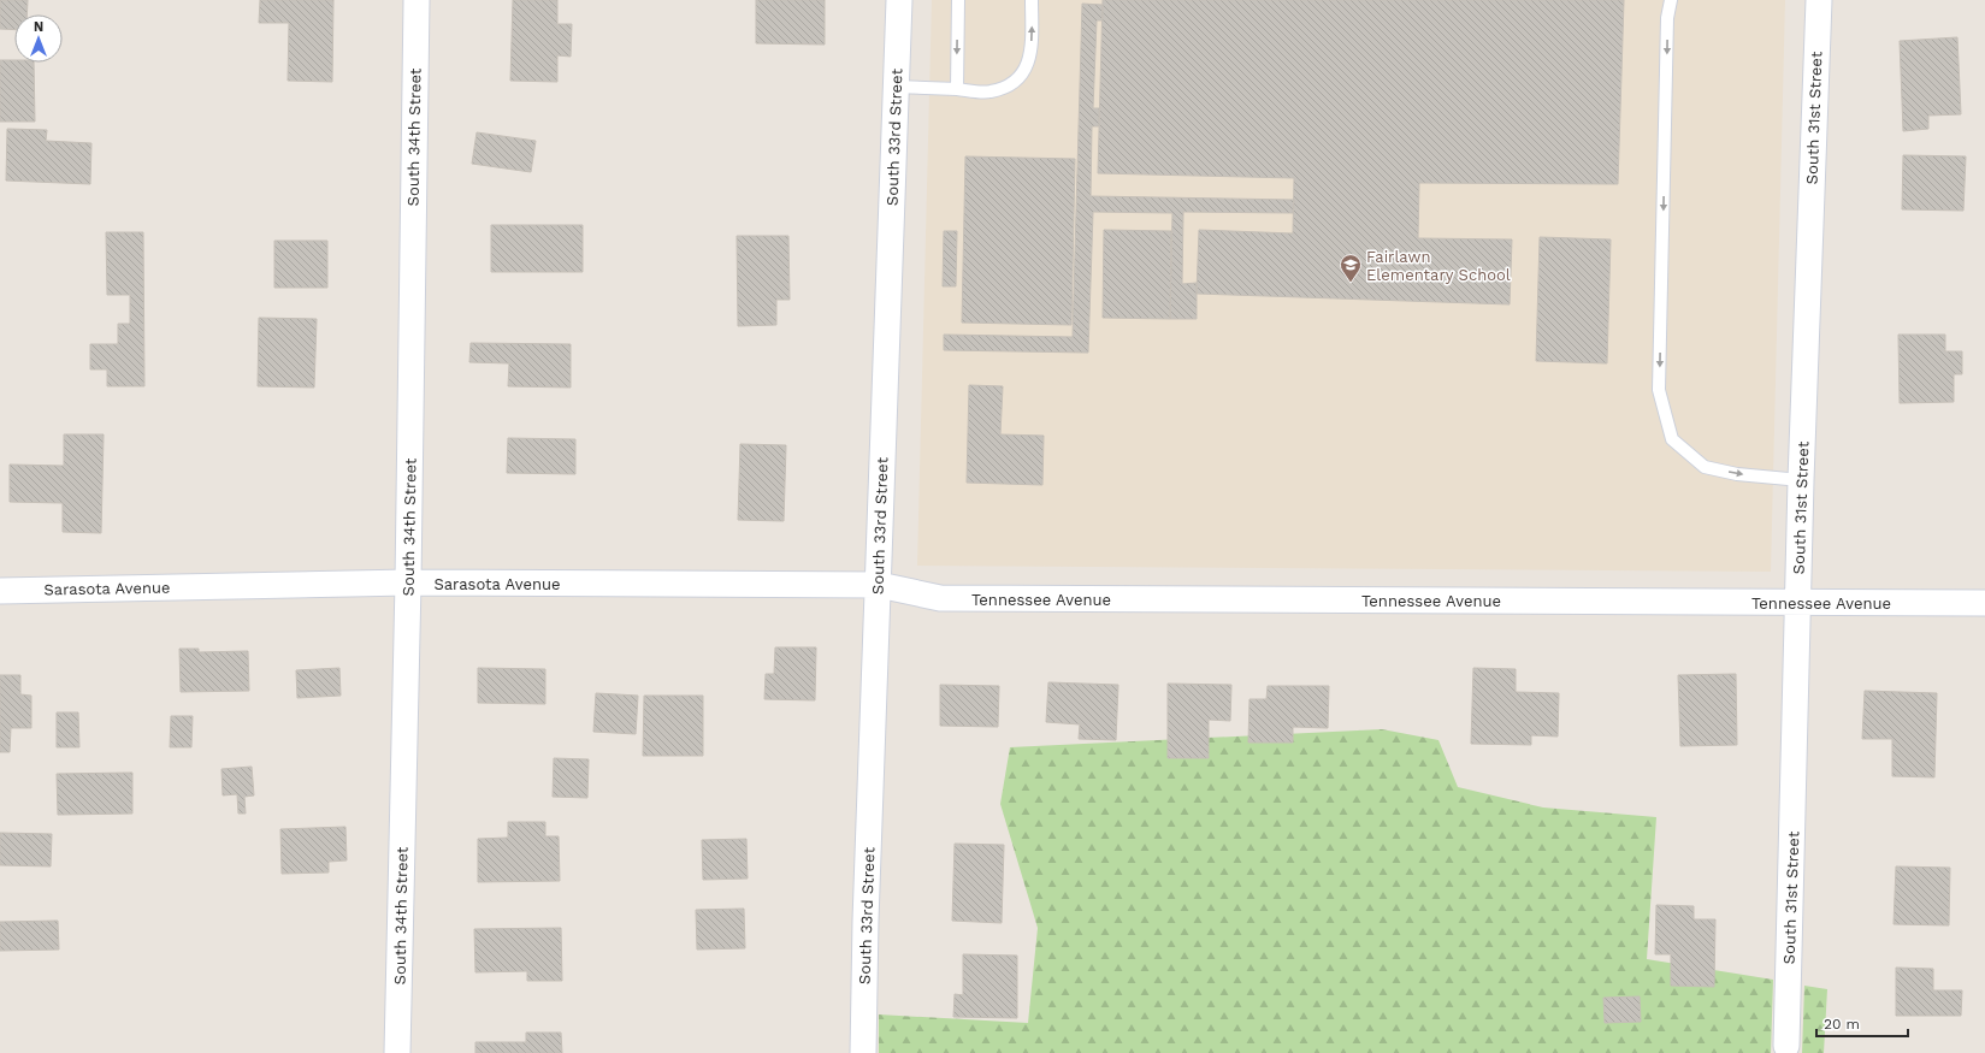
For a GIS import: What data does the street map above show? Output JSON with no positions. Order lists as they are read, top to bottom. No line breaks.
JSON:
{"streets":{"street":["South 31st Street","South 34th Street","South 33rd Street","Sarasota Avenue","Tennessee Avenue"]},"crossings":[["South 31st Street","Tennessee Avenue"],["South 34th Street","Sarasota Avenue"],["South 33rd Street","Sarasota Avenue"],["South 33rd Street","Tennessee Avenue"],["Sarasota Avenue","Tennessee Avenue"]],"places":{"school or university":["Fairlawn Elementary School"]},"scale_bar":"20 m","north":"top"}
